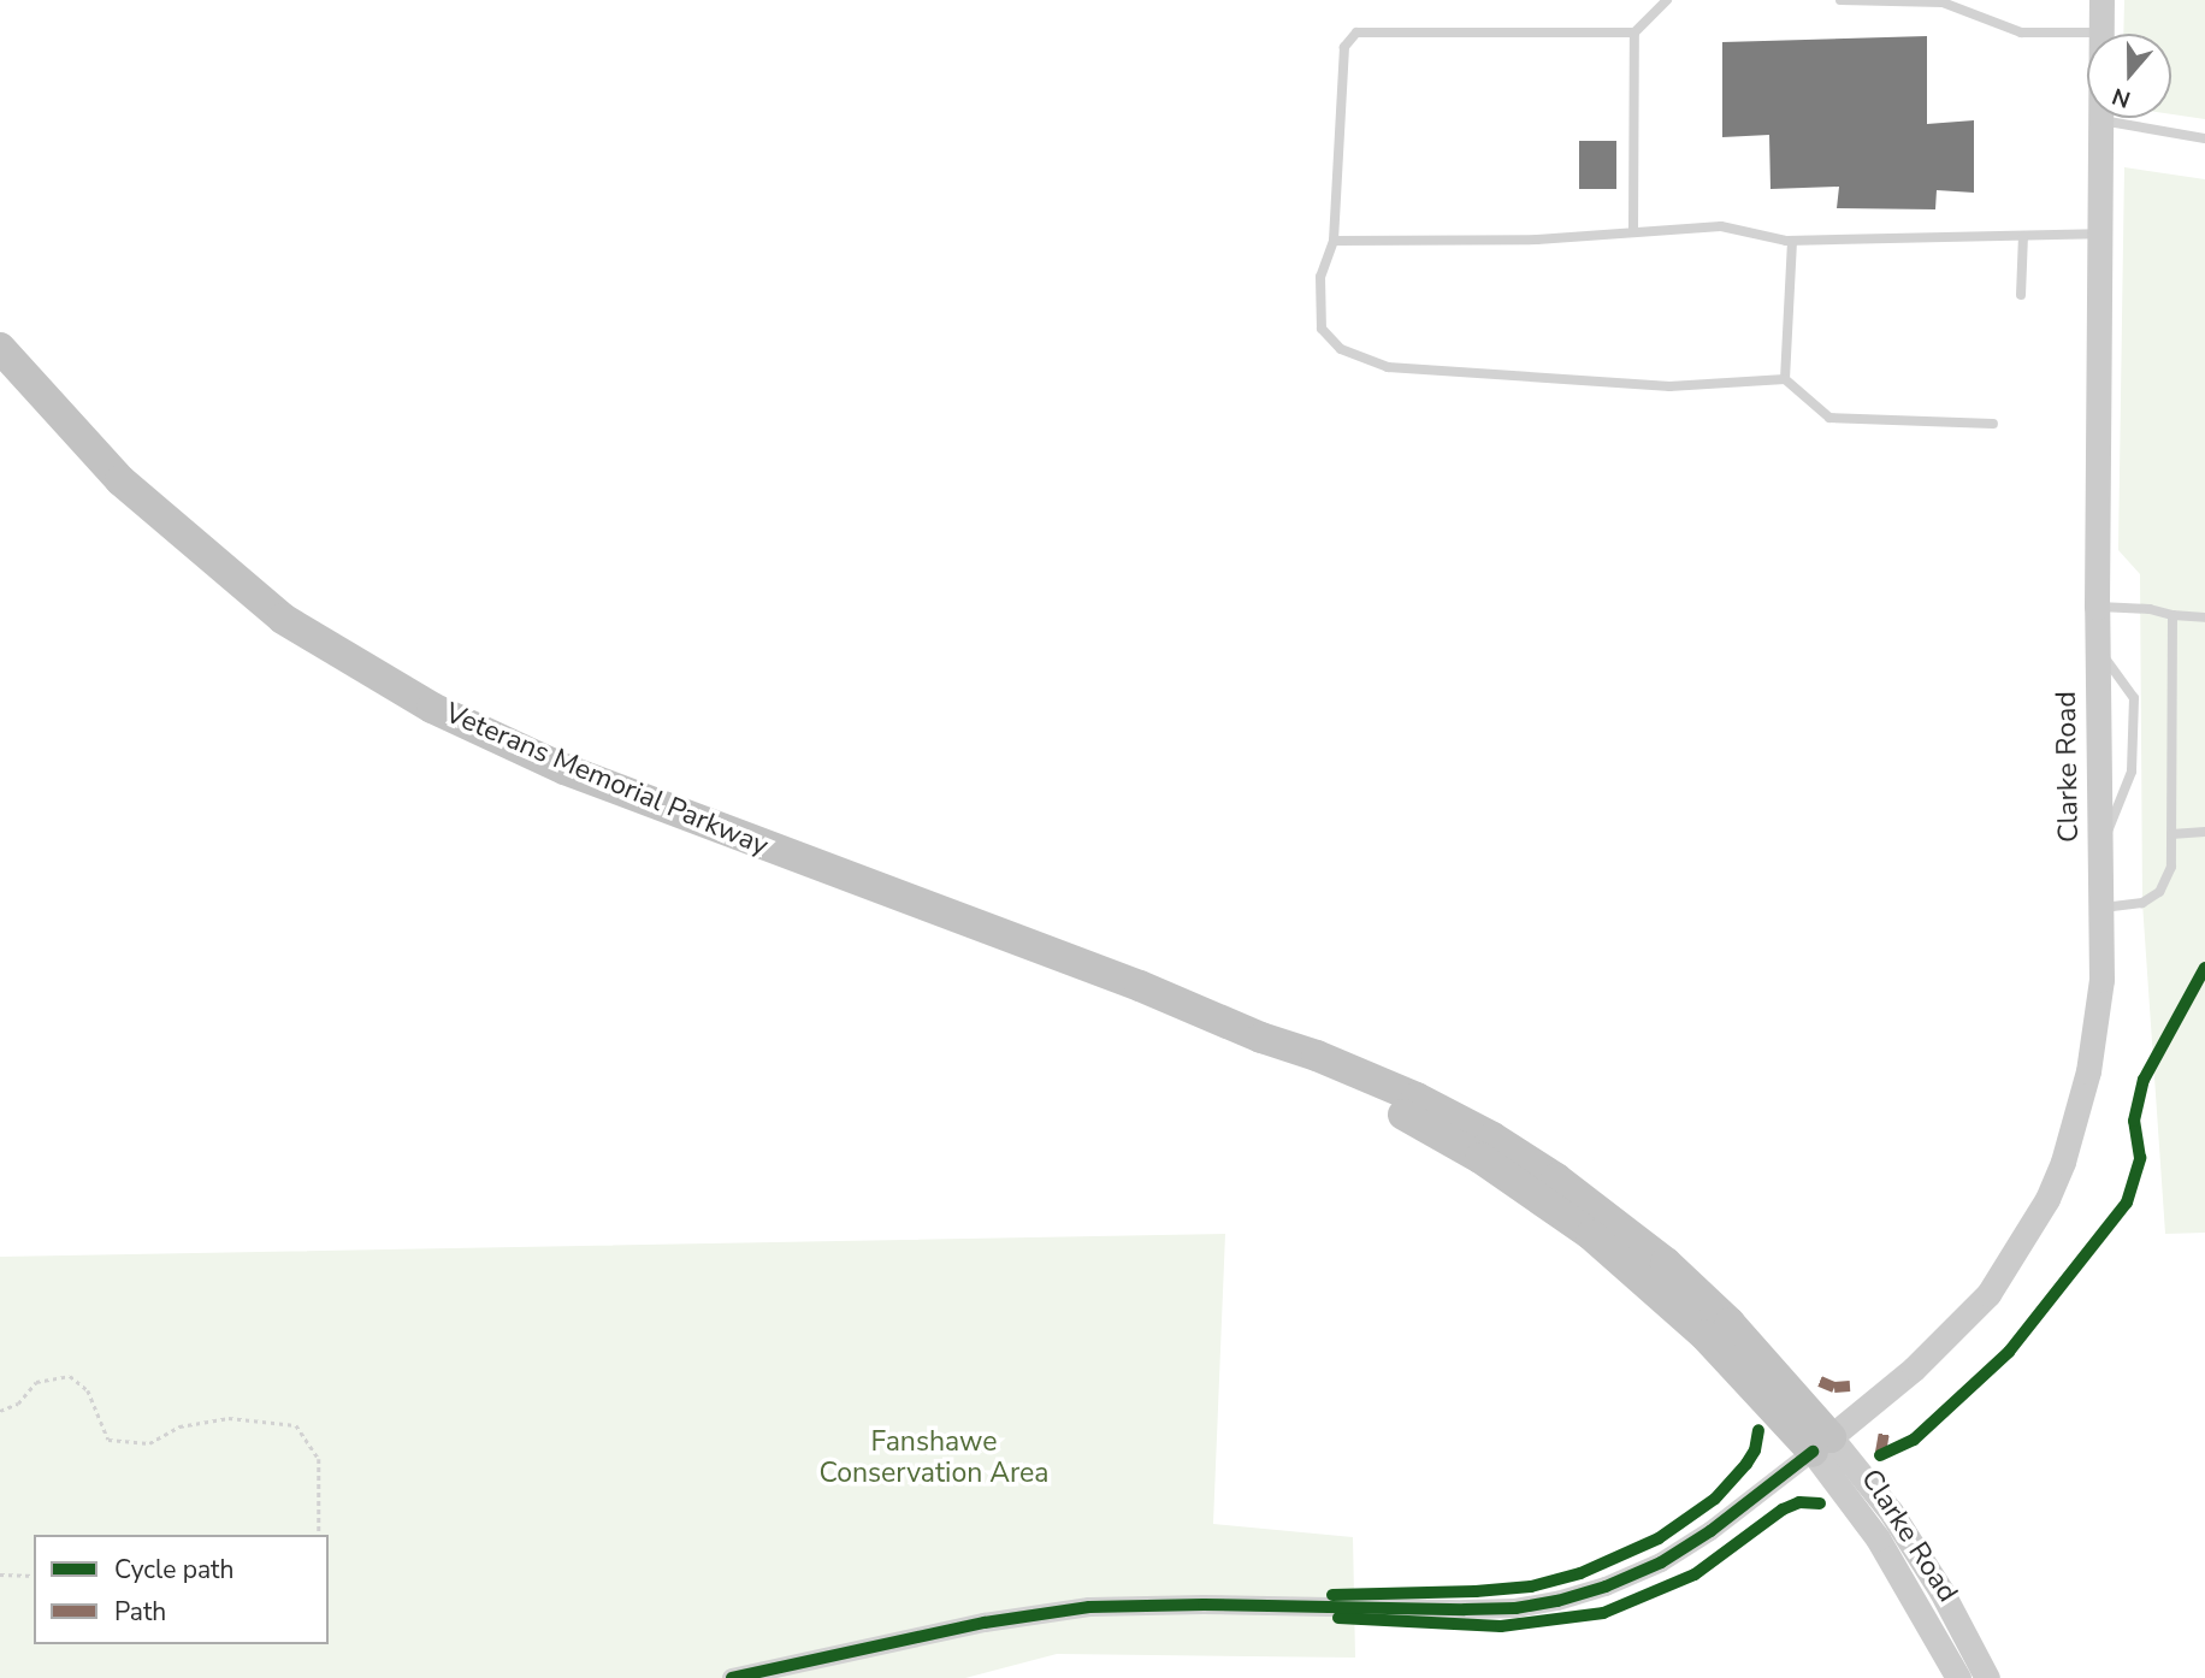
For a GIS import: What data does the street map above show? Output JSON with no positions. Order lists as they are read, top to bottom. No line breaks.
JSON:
{"streets":{"highway":["Veterans Memorial Parkway"],"main road":["Clarke Road"]},"crossings":[["Clarke Road","Veterans Memorial Parkway"]],"parks":["Fanshawe Conservation Area"],"legend":["Cycle path","Path"],"north":"bottom"}
